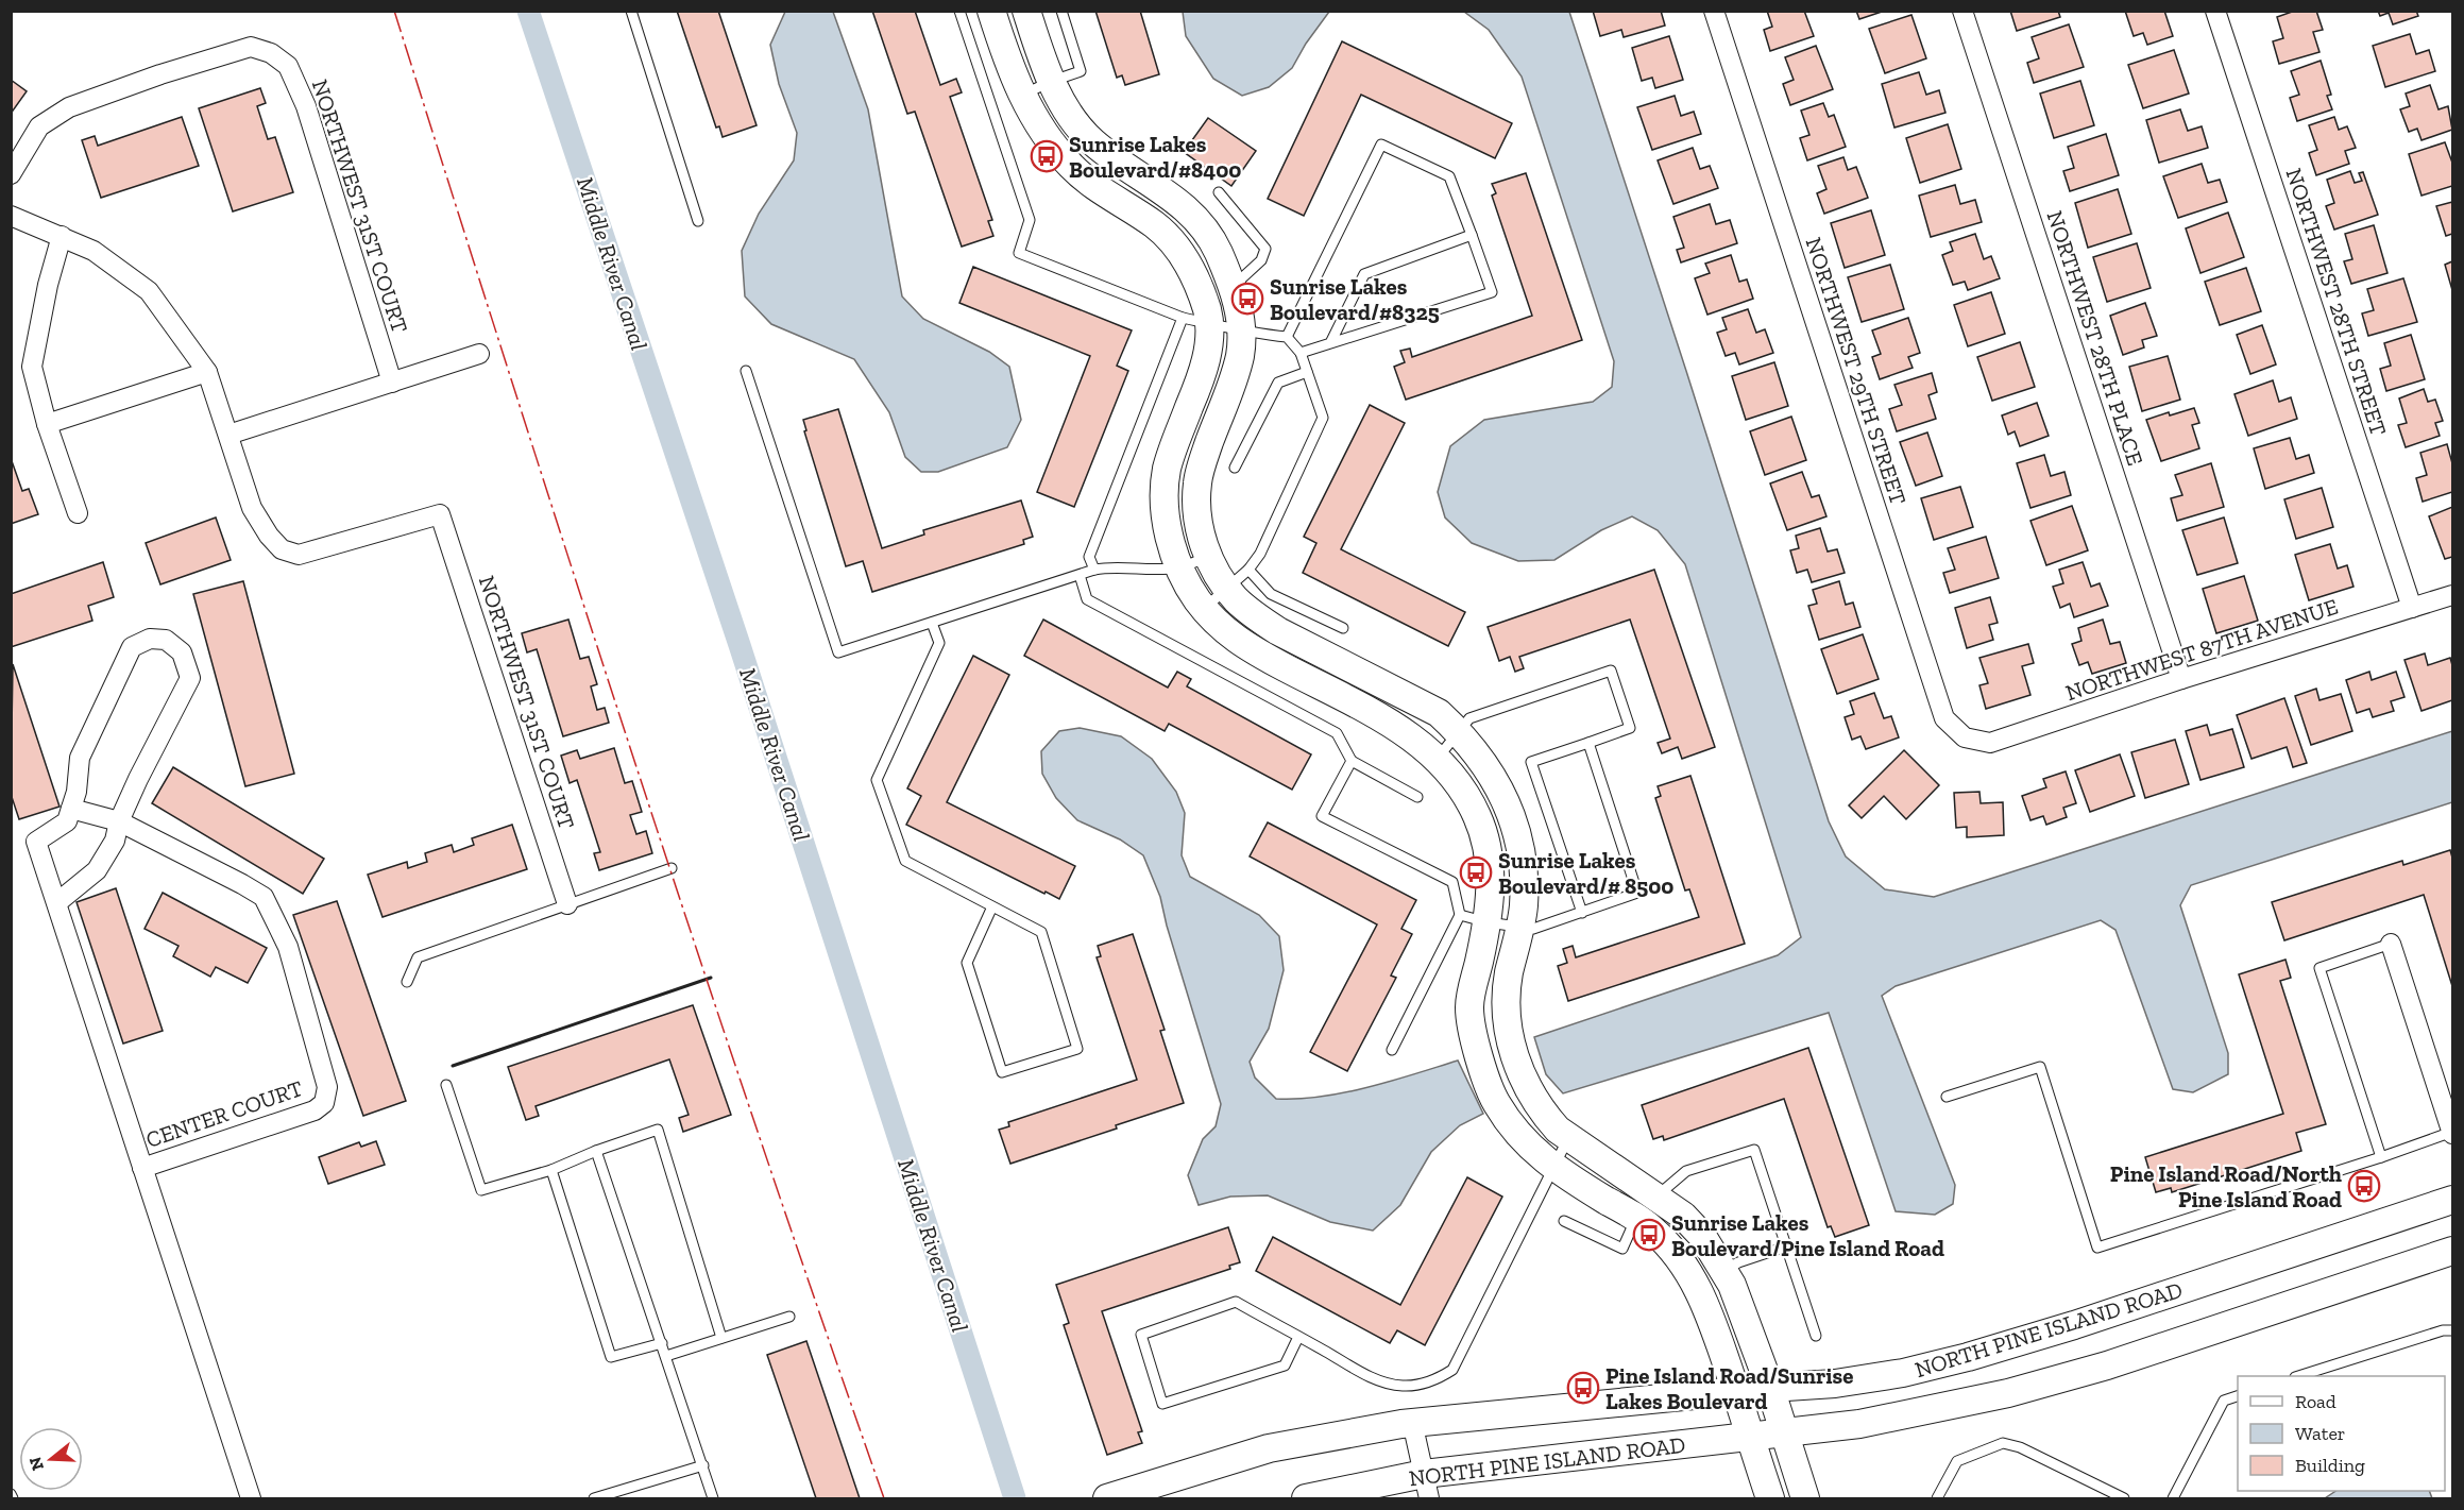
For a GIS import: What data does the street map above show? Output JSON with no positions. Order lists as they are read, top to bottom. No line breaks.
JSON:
{"streets":{"street":["NORTHWEST 31ST COURT","NORTHWEST 28TH STREET","NORTHWEST 28TH PLACE","NORTHWEST 29TH STREET","NORTHWEST 87TH AVENUE","CENTER COURT","NORTH PINE ISLAND ROAD"]},"crossings":[["NORTHWEST 28TH STREET","NORTHWEST 87TH AVENUE"],["NORTHWEST 28TH PLACE","NORTHWEST 87TH AVENUE"],["NORTHWEST 29TH STREET","NORTHWEST 87TH AVENUE"]],"water":["Middle River Canal"],"places":{"bus stop":["Sunrise Lakes Boulevard/#8400","Sunrise Lakes Boulevard/#8325","Sunrise Lakes Boulevard/# 8500","Pine Island Road/North Pine Island Road","Sunrise Lakes Boulevard/Pine Island Road","Pine Island Road/Sunrise Lakes Boulevard"]},"legend":["Road","Water","Building"],"north":"left"}
